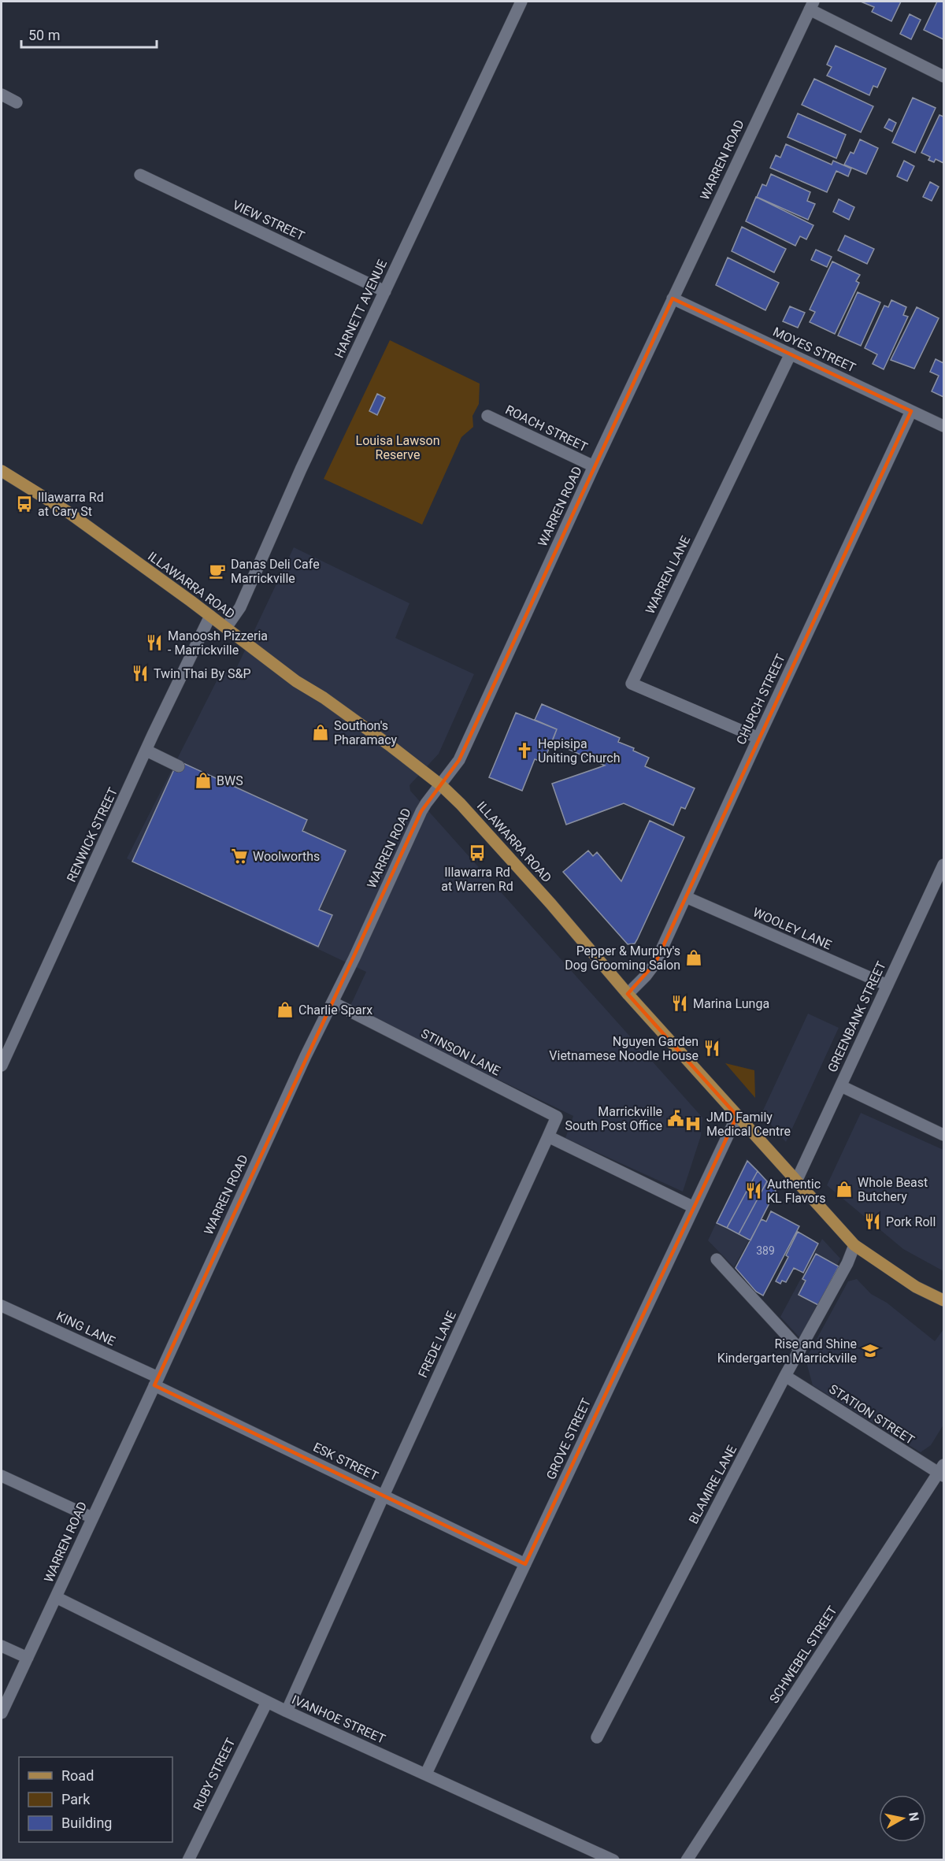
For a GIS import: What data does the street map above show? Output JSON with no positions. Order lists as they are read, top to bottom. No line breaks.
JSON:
{"streets":{"main road":["ILLAWARRA ROAD"],"street":["WARREN ROAD","VIEW STREET","HARNETT AVENUE","MOYES STREET","ROACH STREET","WARREN LANE","CHURCH STREET","RENWICK STREET","WOOLEY LANE","GREENBANK STREET","STINSON LANE","KING LANE","FREDE LANE","STATION STREET","GROVE STREET","ESK STREET","BLAMIRE LANE","SCHWEBEL STREET","IVANHOE STREET","RUBY STREET"]},"crossings":[["WARREN ROAD","MOYES STREET"],["WARREN ROAD","ROACH STREET"],["WARREN ROAD","ILLAWARRA ROAD"],["WARREN ROAD","STINSON LANE"],["WARREN ROAD","KING LANE"],["WARREN ROAD","ESK STREET"],["WARREN ROAD","IVANHOE STREET"],["VIEW STREET","HARNETT AVENUE"],["HARNETT AVENUE","ILLAWARRA ROAD"],["MOYES STREET","WARREN LANE"],["MOYES STREET","CHURCH STREET"],["WARREN LANE","CHURCH STREET"],["ILLAWARRA ROAD","CHURCH STREET"],["ILLAWARRA ROAD","RENWICK STREET"],["ILLAWARRA ROAD","GREENBANK STREET"],["ILLAWARRA ROAD","GROVE STREET"],["ILLAWARRA ROAD","BLAMIRE LANE"],["CHURCH STREET","WOOLEY LANE"],["WOOLEY LANE","GREENBANK STREET"],["STINSON LANE","FREDE LANE"],["KING LANE","ESK STREET"],["FREDE LANE","ESK STREET"],["FREDE LANE","IVANHOE STREET"],["STATION STREET","BLAMIRE LANE"],["STATION STREET","SCHWEBEL STREET"],["GROVE STREET","ESK STREET"],["GROVE STREET","IVANHOE STREET"],["IVANHOE STREET","RUBY STREET"]],"parks":["Louisa Lawson Reserve"],"places":{"bus stop":["Illawarra Rd at Cary St","Illawarra Rd at Warren Rd"],"cafe":["Danas Deli Cafe Marrickville"],"restaurant":["Manoosh Pizzeria - Marrickville","Twin Thai By S&P","Marina Lunga","Nguyen Garden Vietnamese Noodle House","Authentic KL Flavors","Pork Roll"],"shop":["Southon's Pharamacy","BWS","Pepper & Murphy's Dog Grooming Salon","Charlie Sparx","Whole Beast Butchery"],"church":["Hepisipa Uniting Church"],"supermarket":["Woolworths"],"public building":["Marrickville South Post Office"],"hospital":["JMD Family Medical Centre"],"school or university":["Rise and Shine Kindergarten Marrickville"]},"house_numbers":["389"],"legend":["Road","Park","Building"],"scale_bar":"50 m","north":"right"}
